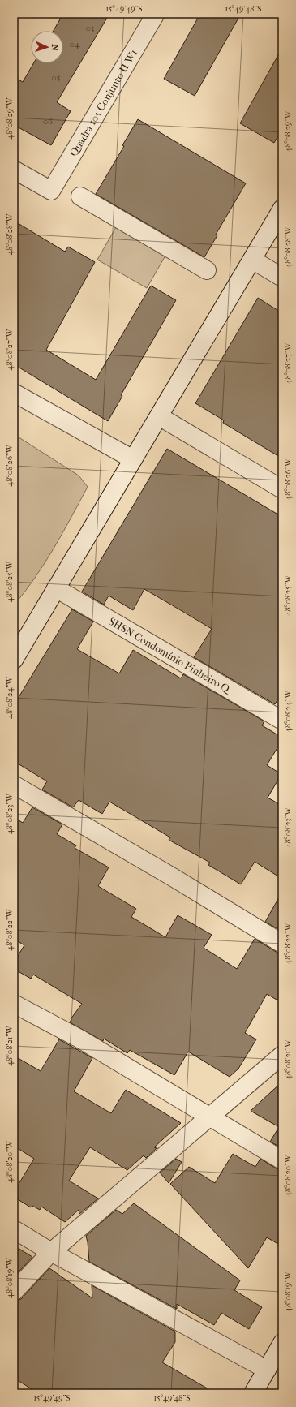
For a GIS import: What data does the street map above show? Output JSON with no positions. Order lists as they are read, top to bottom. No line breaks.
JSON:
{"streets":{"street":["Quadra 105 Conjunto U W1","SHSN Condomínio Pinheiro Q"]},"house_numbers":["03","04","05","06"],"north":"right","coordinates":["15°49'49\"S","15°49'48\"S","48°08'29\"W","48°08'28\"W","48°08'27\"W","48°08'26\"W","48°08'25\"W","48°08'24\"W","48°08'23\"W","48°08'22\"W","48°08'21\"W","48°08'20\"W","48°08'19\"W"]}
